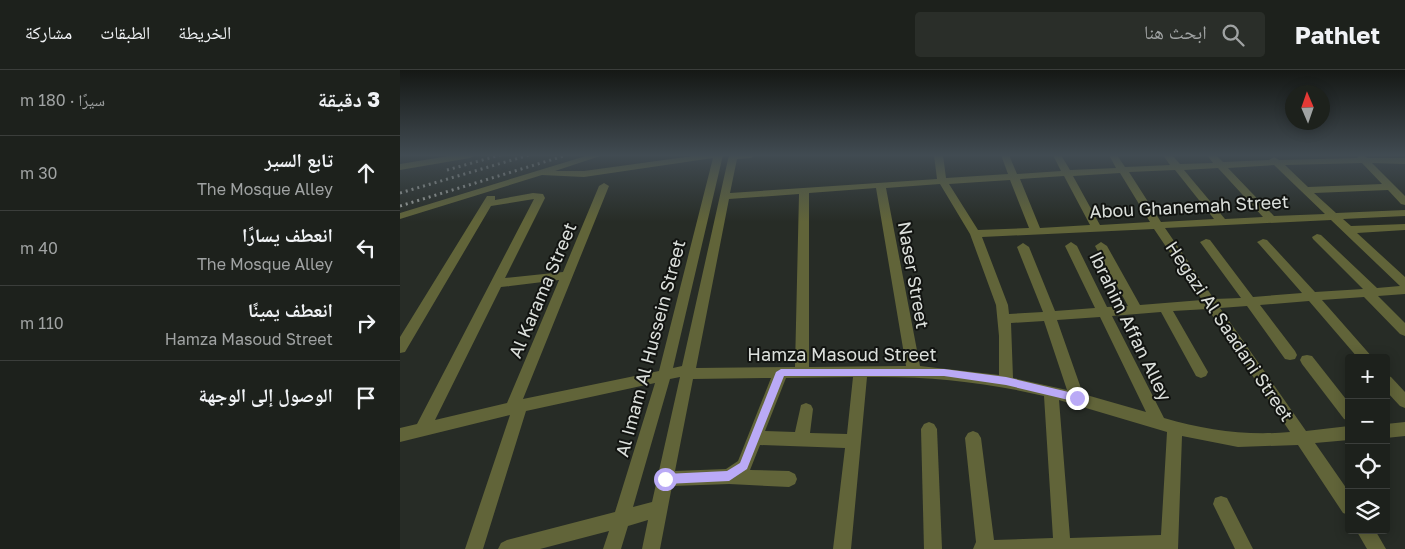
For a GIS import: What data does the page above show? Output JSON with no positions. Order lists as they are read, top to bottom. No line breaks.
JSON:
{"streets":{"street":["Abou Ghanemah Street","Naser Street","Al Karama Street","Ibrahim Affan Alley","Hegazi Al Saadani Street","Al Imam Al Hussein Street","Hamza Masoud Street"]},"crossings":[["Abou Ghanemah Street","Hegazi Al Saadani Street"],["Naser Street","Hamza Masoud Street"],["Al Karama Street","Hamza Masoud Street"],["Ibrahim Affan Alley","Hamza Masoud Street"],["Hegazi Al Saadani Street","Hamza Masoud Street"],["Al Imam Al Hussein Street","Hamza Masoud Street"]],"north":"top","page":{"header":"Pathlet","search":"ابحث هنا","nav":["الخريطة","الطبقات","مشاركة"],"heading":["3 دقيقة","سيرًا · 180 m"],"list":[["تابع السير","The Mosque Alley","30 m"],["انعطف يسارًا","The Mosque Alley","40 m"],["انعطف يمينًا","Hamza Masoud Street","110 m"],"الوصول إلى الوجهة"],"map_buttons":["+","−"]}}
